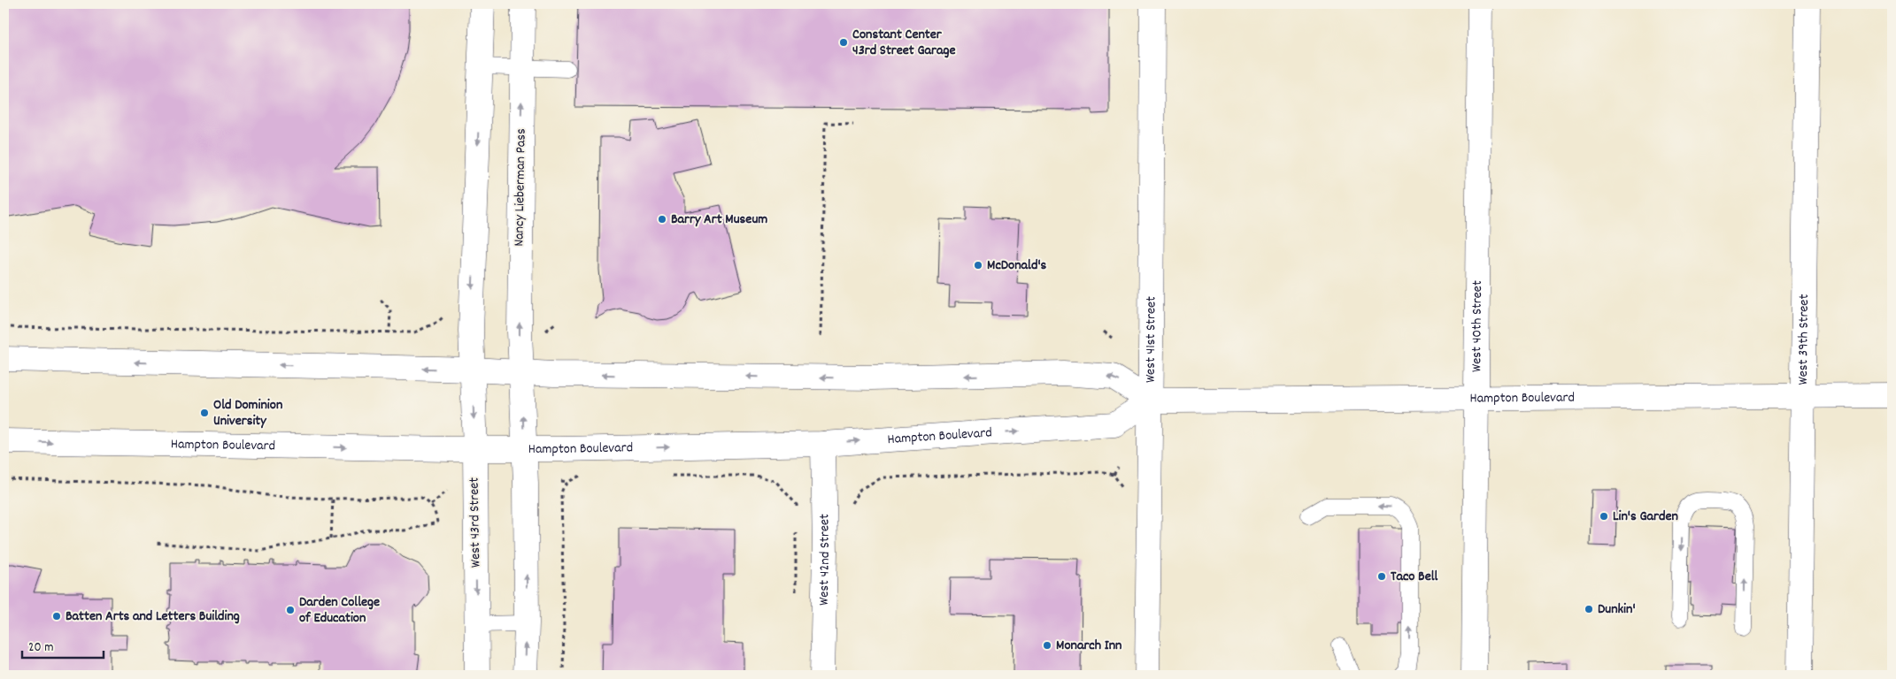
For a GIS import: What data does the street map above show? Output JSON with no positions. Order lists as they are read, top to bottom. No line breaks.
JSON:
{"streets":{"street":["Nancy Lieberman Pass","West 40th Street","West 41st Street","West 39th Street","Hampton Boulevard","West 43rd Street","West 42nd Street"]},"crossings":[["West 40th Street","Hampton Boulevard"],["West 41st Street","Hampton Boulevard"],["West 39th Street","Hampton Boulevard"],["Hampton Boulevard","West 43rd Street"],["Hampton Boulevard","West 42nd Street"]],"places":["Constant Center 43rd Street Garage","Barry Art Museum","McDonald's","Old Dominion University","Lin's Garden","Taco Bell","Dunkin'","Darden College of Education","Batten Arts and Letters Building","Monarch Inn"],"scale_bar":"20 m"}
